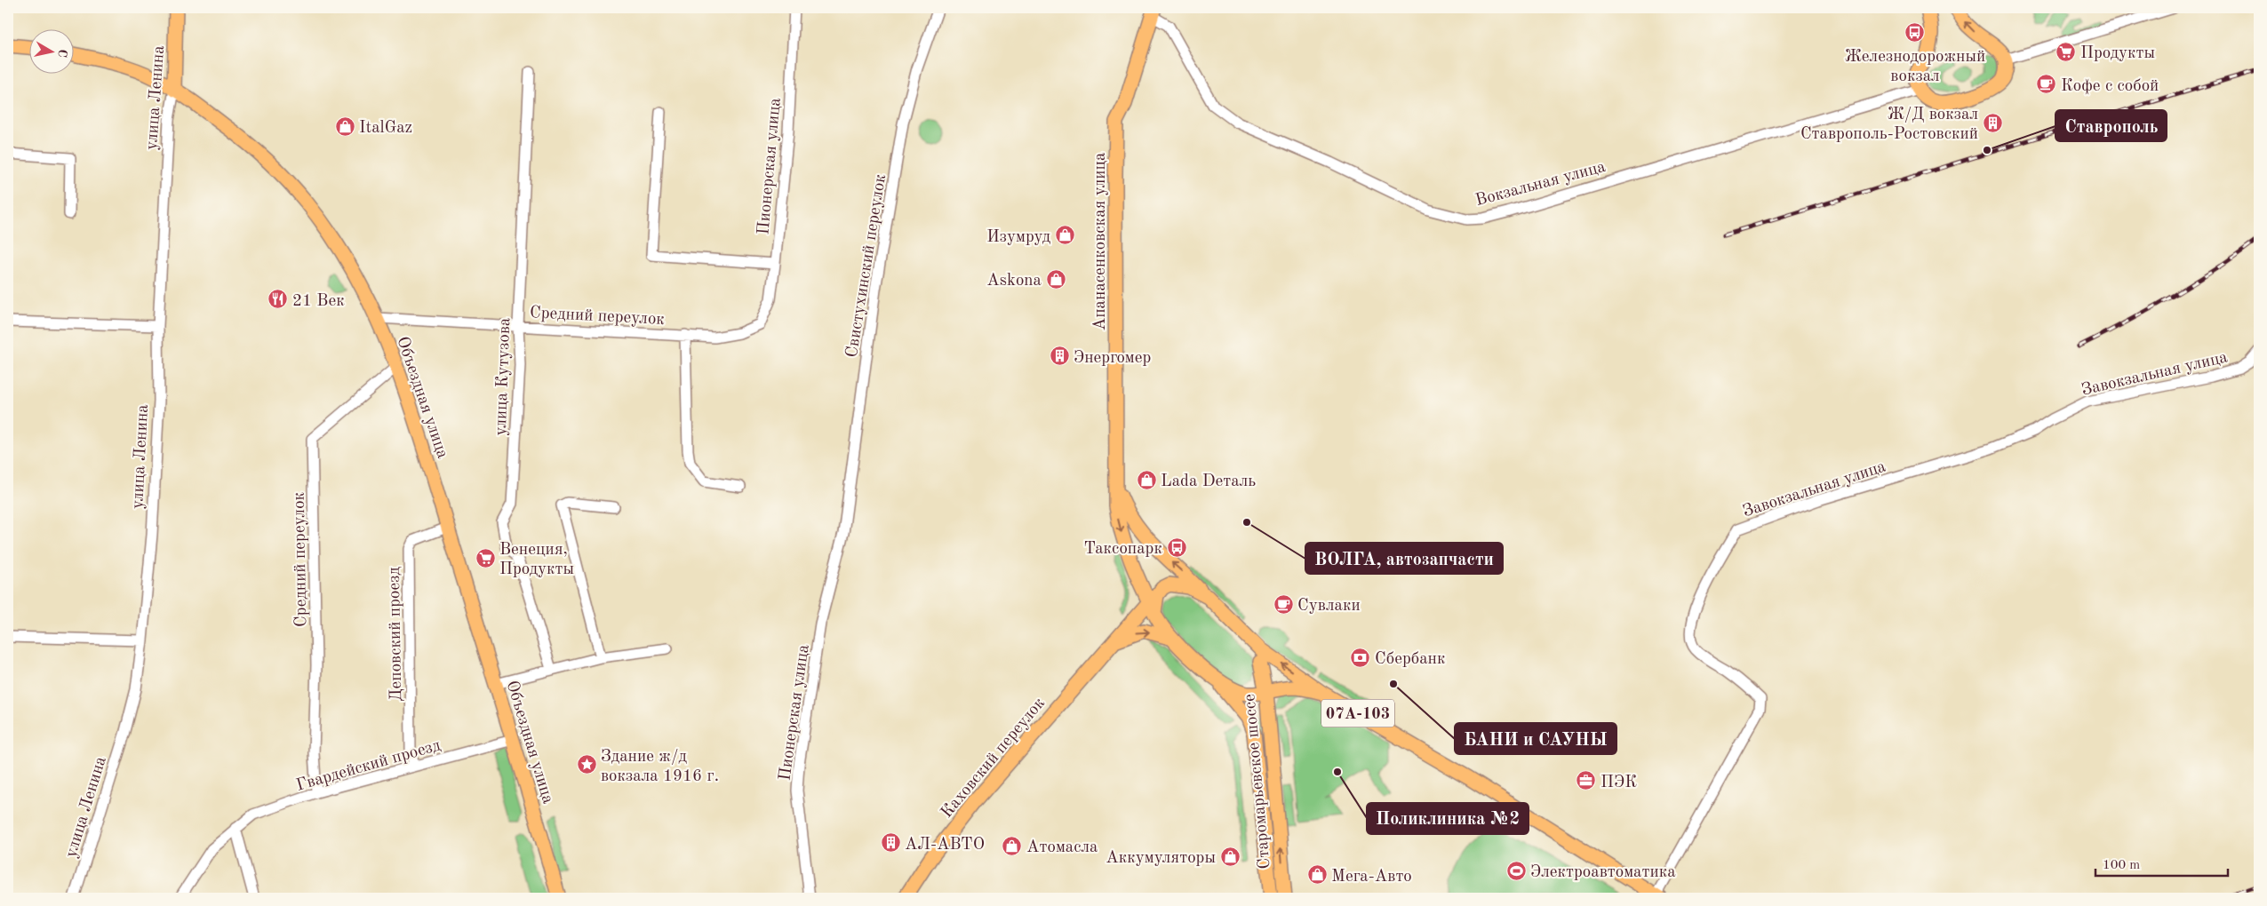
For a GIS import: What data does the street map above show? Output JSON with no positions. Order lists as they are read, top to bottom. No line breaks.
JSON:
{"streets":{"main road":["улица Ленина","Апанасенковская улица","Объездная улица","07А-103","Каховский переулок","Старомарьевское шоссе"],"street":["Пионерская улица","Вокзальная улица","Свистухинский переулок","Средний переулок","Завокзальная улица","улица Кутузова","Деповский проезд","Гвардейский проезд"]},"crossings":[["улица Ленина","Объездная улица"],["Пионерская улица","Свистухинский переулок"],["Пионерская улица","Средний переулок"],["Вокзальная улица","Апанасенковская улица"],["Средний переулок","улица Кутузова"],["Средний переулок","Объездная улица"],["Средний переулок","Гвардейский проезд"],["Завокзальная улица","07А-103"],["Объездная улица","Деповский проезд"],["Объездная улица","Гвардейский проезд"],["Деповский проезд","Гвардейский проезд"]],"places":{"bus stop":["Железнодорожный вокзал","Таксопарк"],"supermarket":["Продукты","Венеция, Продукты"],"cafe":["Кофе с собой","Сувлаки"],"building":["Ж/Д вокзал Ставрополь-Ростовский","Энергомер","АЛ-АВТО"],"shop":["ItalGaz","Изумруд","Askona","Lada Dеталь","Атомасла","Аккумуляторы","Мега-Авто"],"other":["Ставрополь","ВОЛГА, автозапчасти","БАНИ и САУНЫ","Поликлиника №2"],"restaurant":["21 Век"],"bank":["Сбербанк"],"place":["Здание ж/д вокзала 1916 г."],"office":["ПЭК"],"sports":["Электроавтоматика"]},"scale_bar":"100 m","north":"right"}
